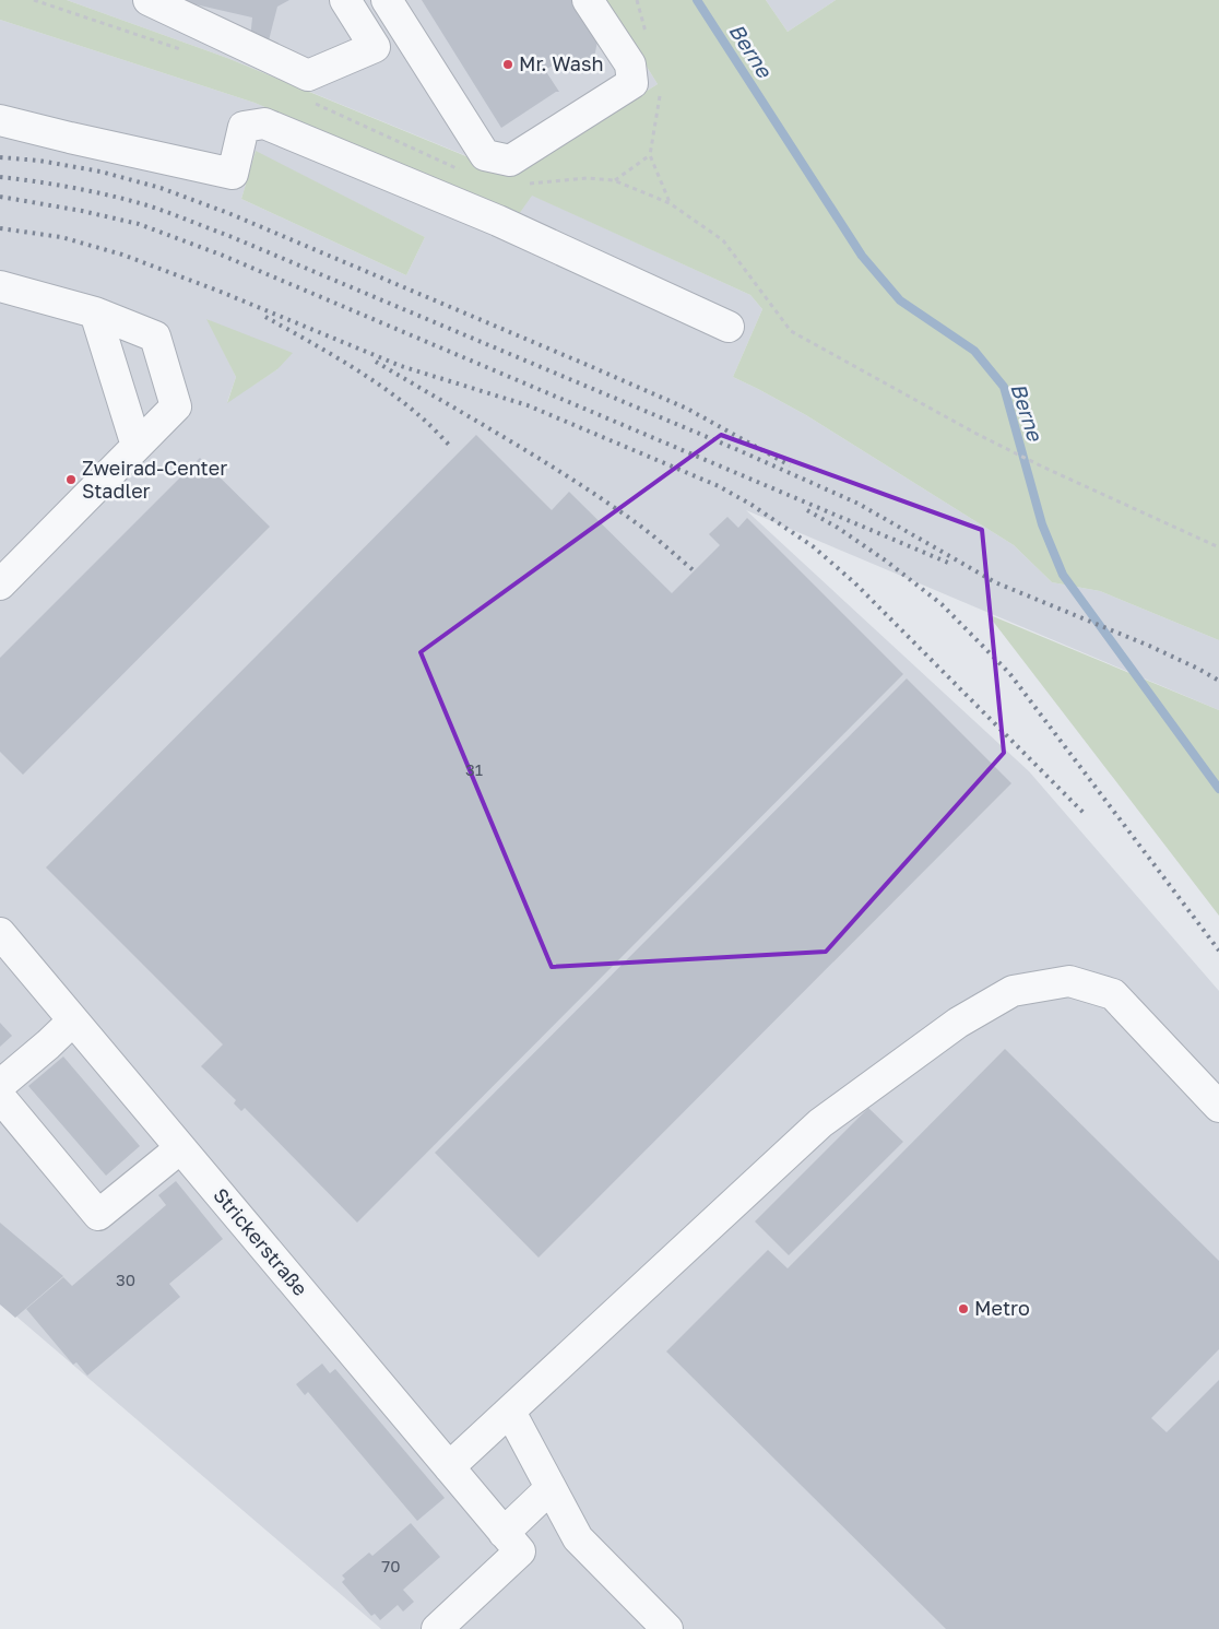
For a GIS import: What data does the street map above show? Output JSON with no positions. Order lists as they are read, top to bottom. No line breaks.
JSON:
{"streets":{"street":["Strickerstraße"]},"water":["Berne"],"places":["Mr. Wash","Zweirad-Center Stadler","Metro"],"house_numbers":["31","30","70"]}
